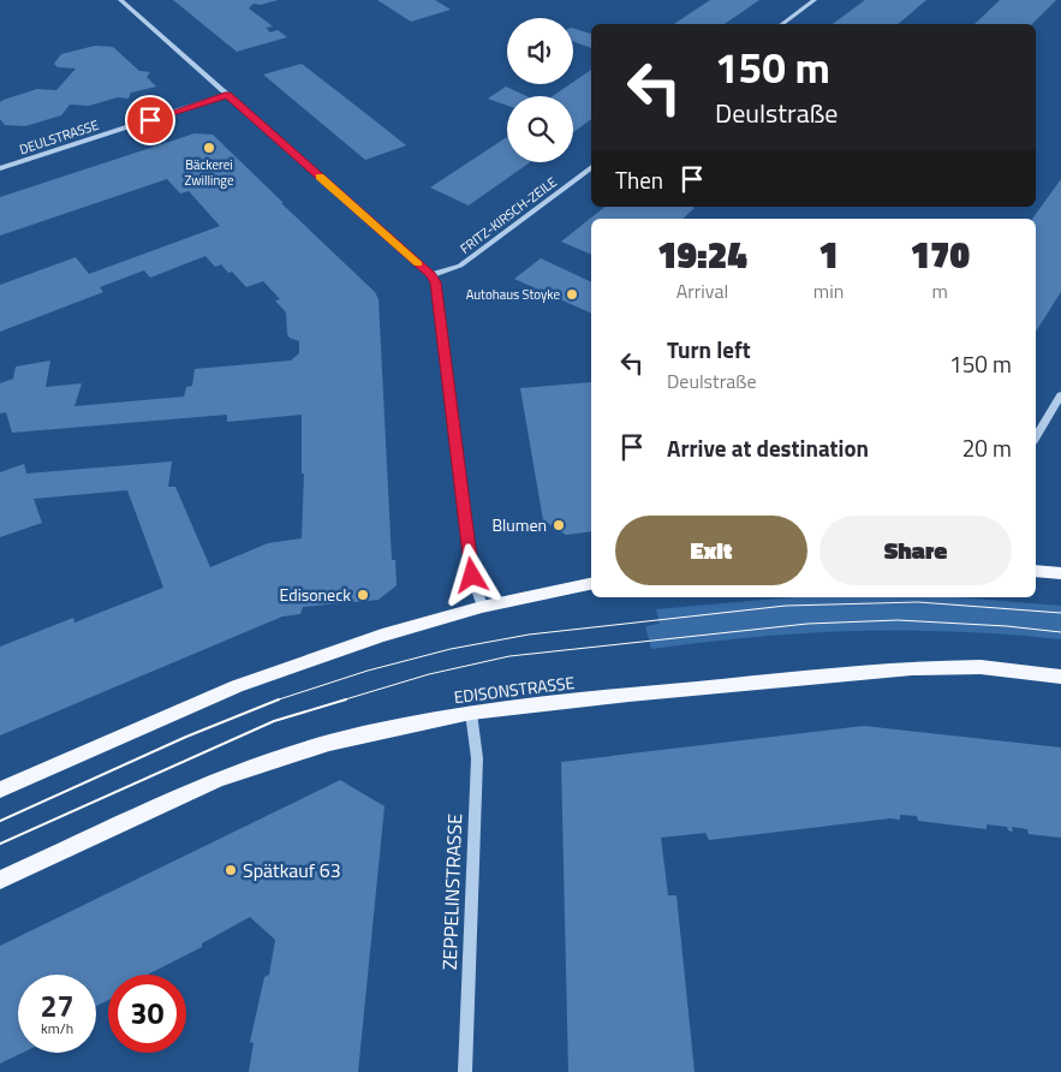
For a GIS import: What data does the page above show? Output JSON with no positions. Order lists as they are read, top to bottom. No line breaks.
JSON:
{"streets":{"main road":["EDISONSTRASSE"],"street":["DEULSTRASSE","FRITZ-KIRSCH-ZEILE","ZEPPELINSTRASSE"]},"crossings":[["EDISONSTRASSE","ZEPPELINSTRASSE"]],"places":["Bäckerei Zwillinge","Autohaus Stoyke","Blumen","Edisoneck","Spätkauf 63"],"page":{"turn":["150 m","Deulstraße"],"then":"Then","eta":["19:24","Arrival","1","min","170","m"],"list":[{"name":"Turn left","note":"Deulstraße","value":"150 m"},{"name":"Arrive at destination","value":"20 m"}],"buttons":["Exit","Share"],"speed":"27 km/h","limit":"30"}}
